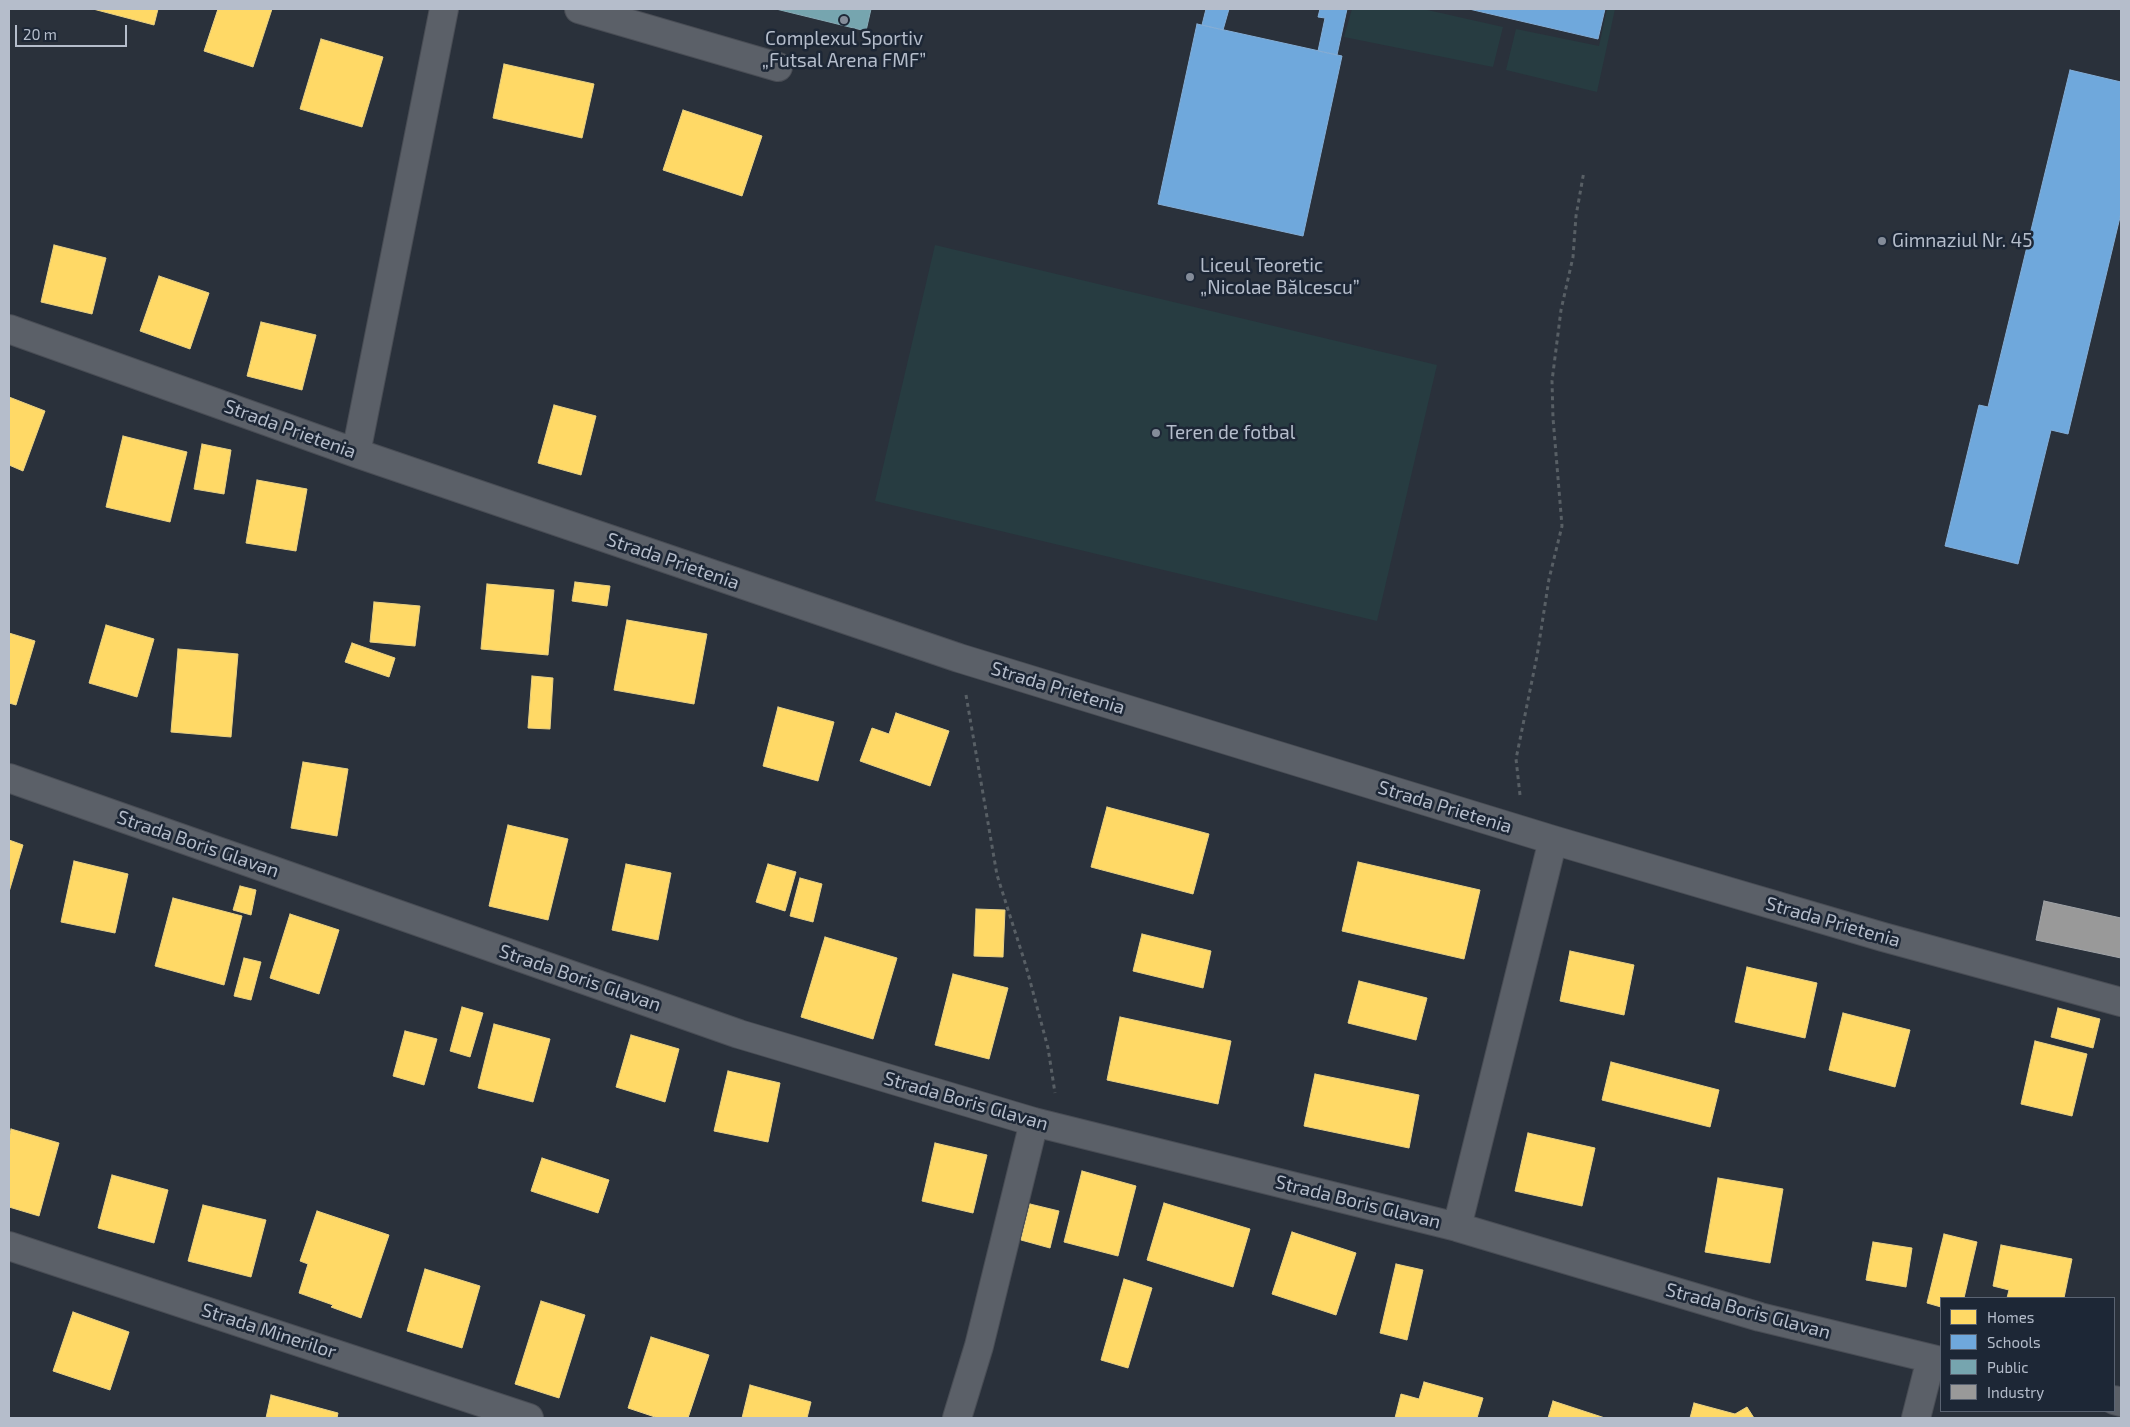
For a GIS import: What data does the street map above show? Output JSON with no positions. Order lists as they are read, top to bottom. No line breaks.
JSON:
{"streets":{"street":["Strada Prietenia","Strada Boris Glavan","Strada Minerilor"]},"places":["Complexul Sportiv „Futsal Arena FMF”","Gimnaziul Nr. 45","Liceul Teoretic „Nicolae Bălcescu”","Teren de fotbal"],"legend":["Homes","Schools","Public","Industry"],"scale_bar":"20 m"}
